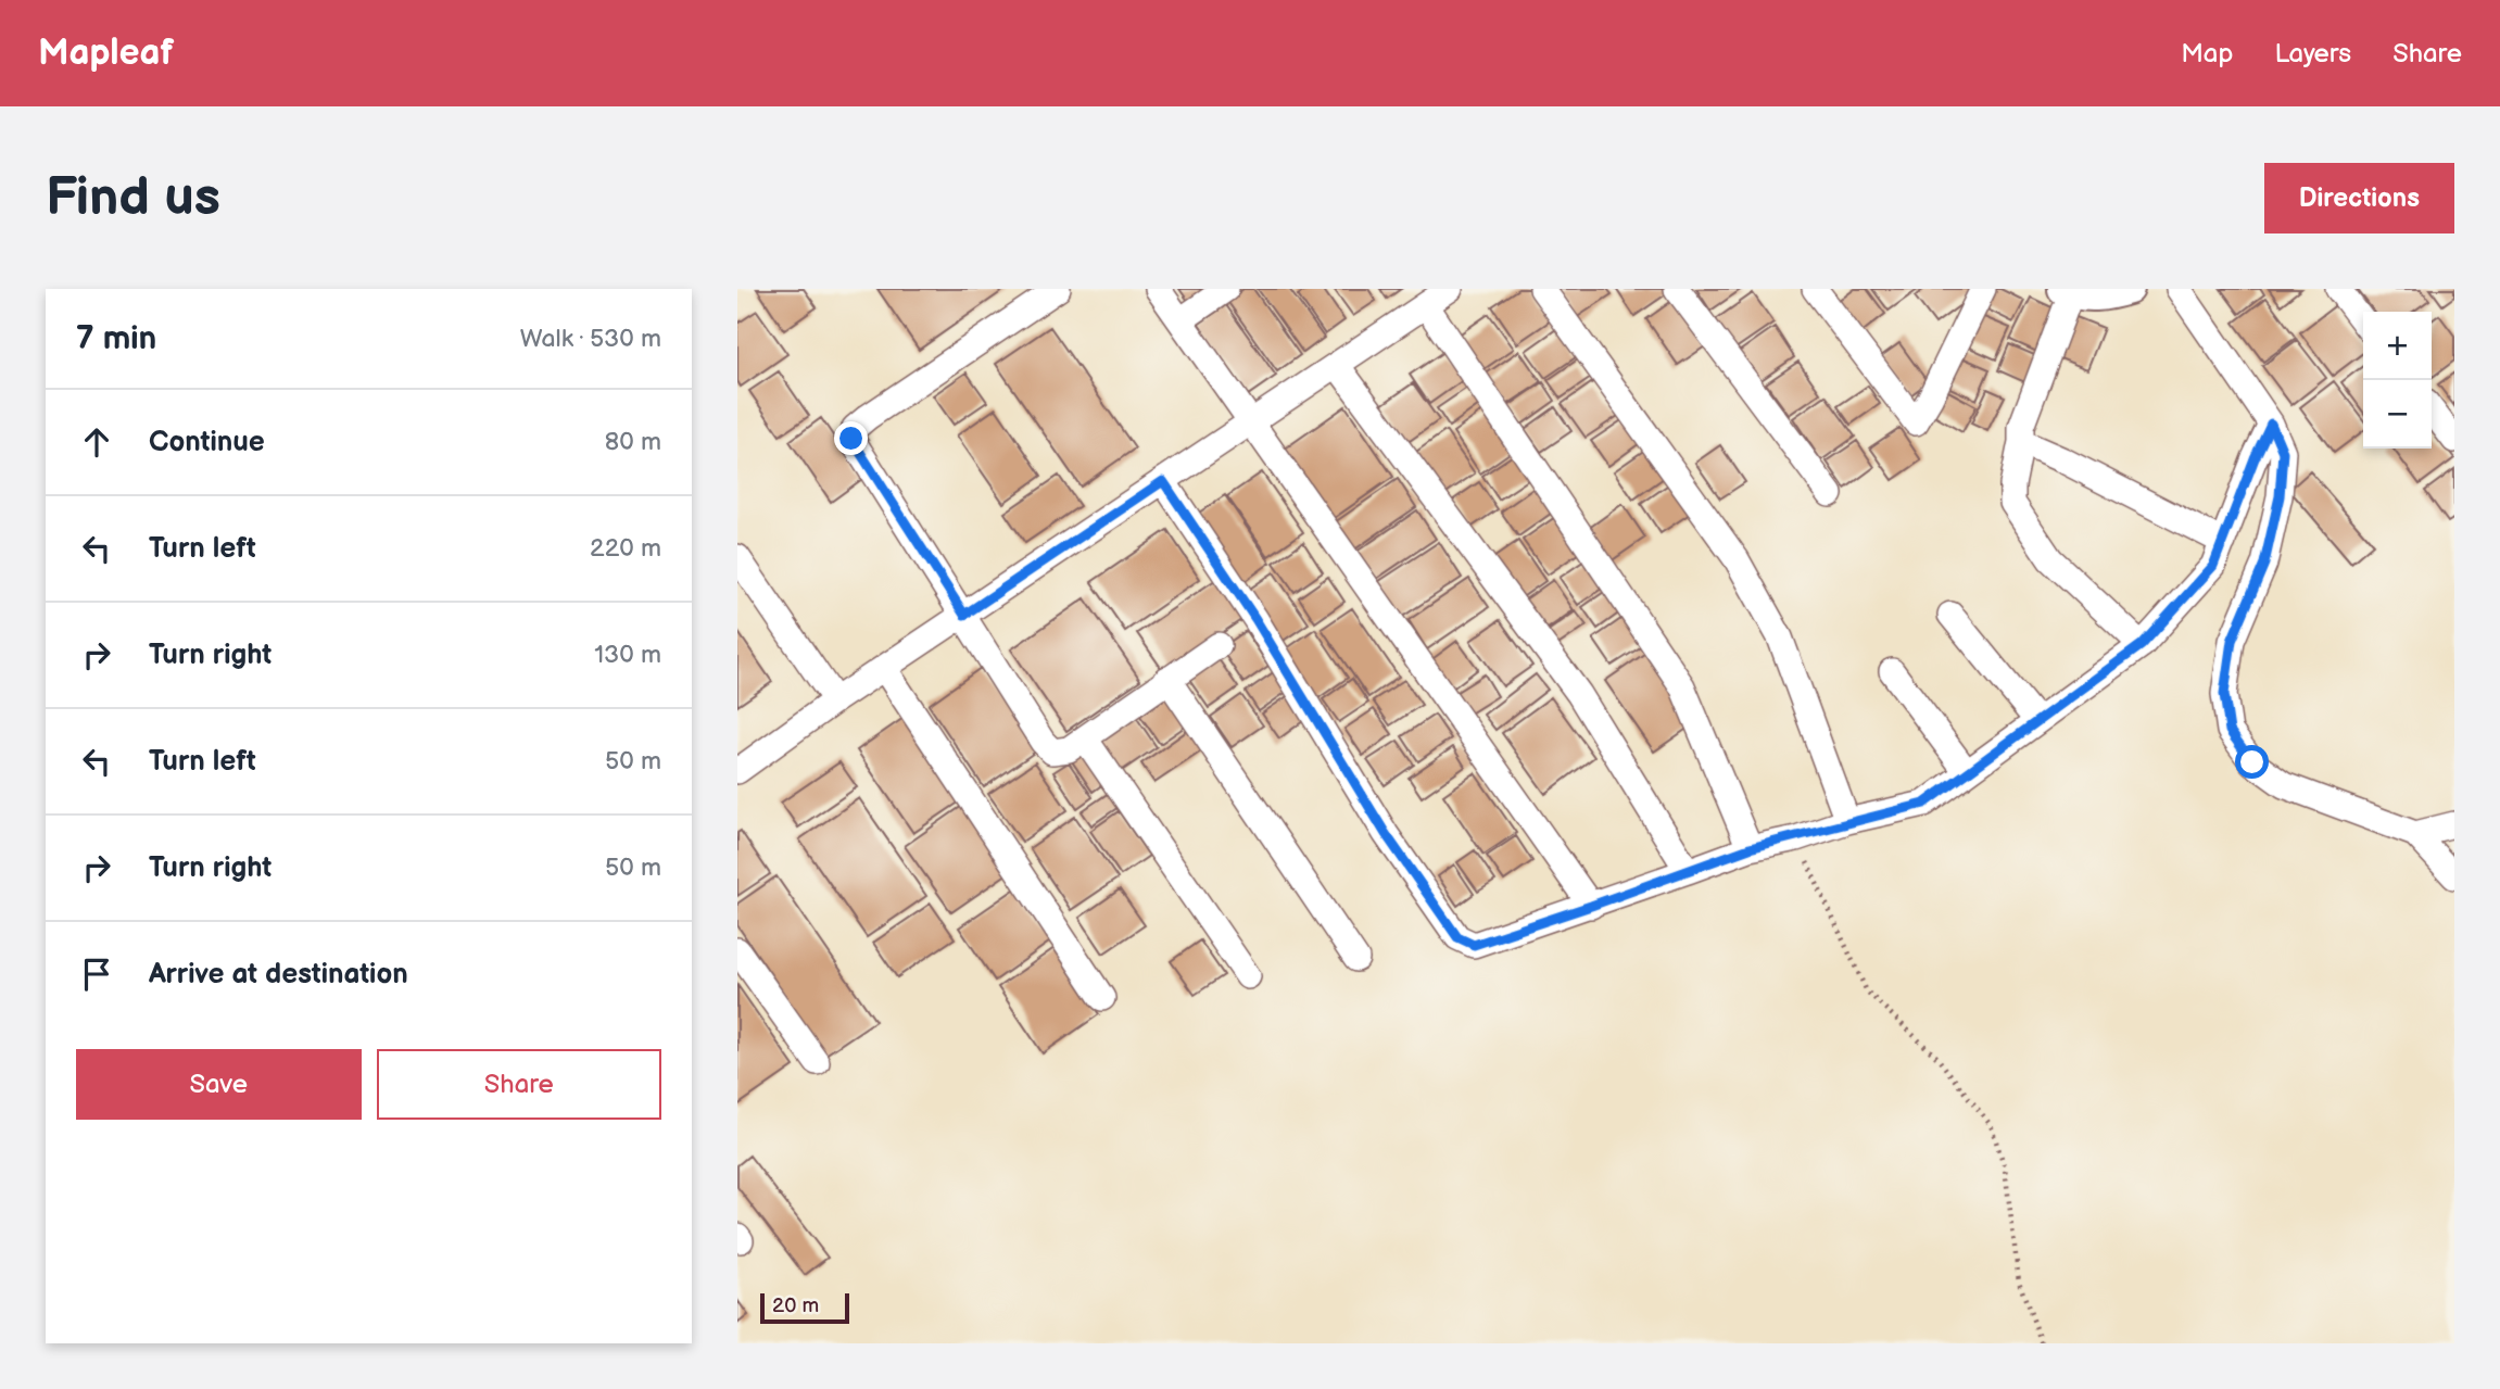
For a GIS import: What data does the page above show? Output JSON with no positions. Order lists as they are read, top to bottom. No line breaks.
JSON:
{"scale_bar":"20 m","page":{"header":"Mapleaf","nav":["Map","Layers","Share"],"buttons":["Directions",["Save","Share"]],"title":"Find us","heading":["7 min","Walk · 530 m"],"map_buttons":["+","−"],"list":[["Continue","80 m"],["Turn left","220 m"],["Turn right","130 m"],["Turn left","50 m"],["Turn right","50 m"],"Arrive at destination"],"scale":"20 m"}}
